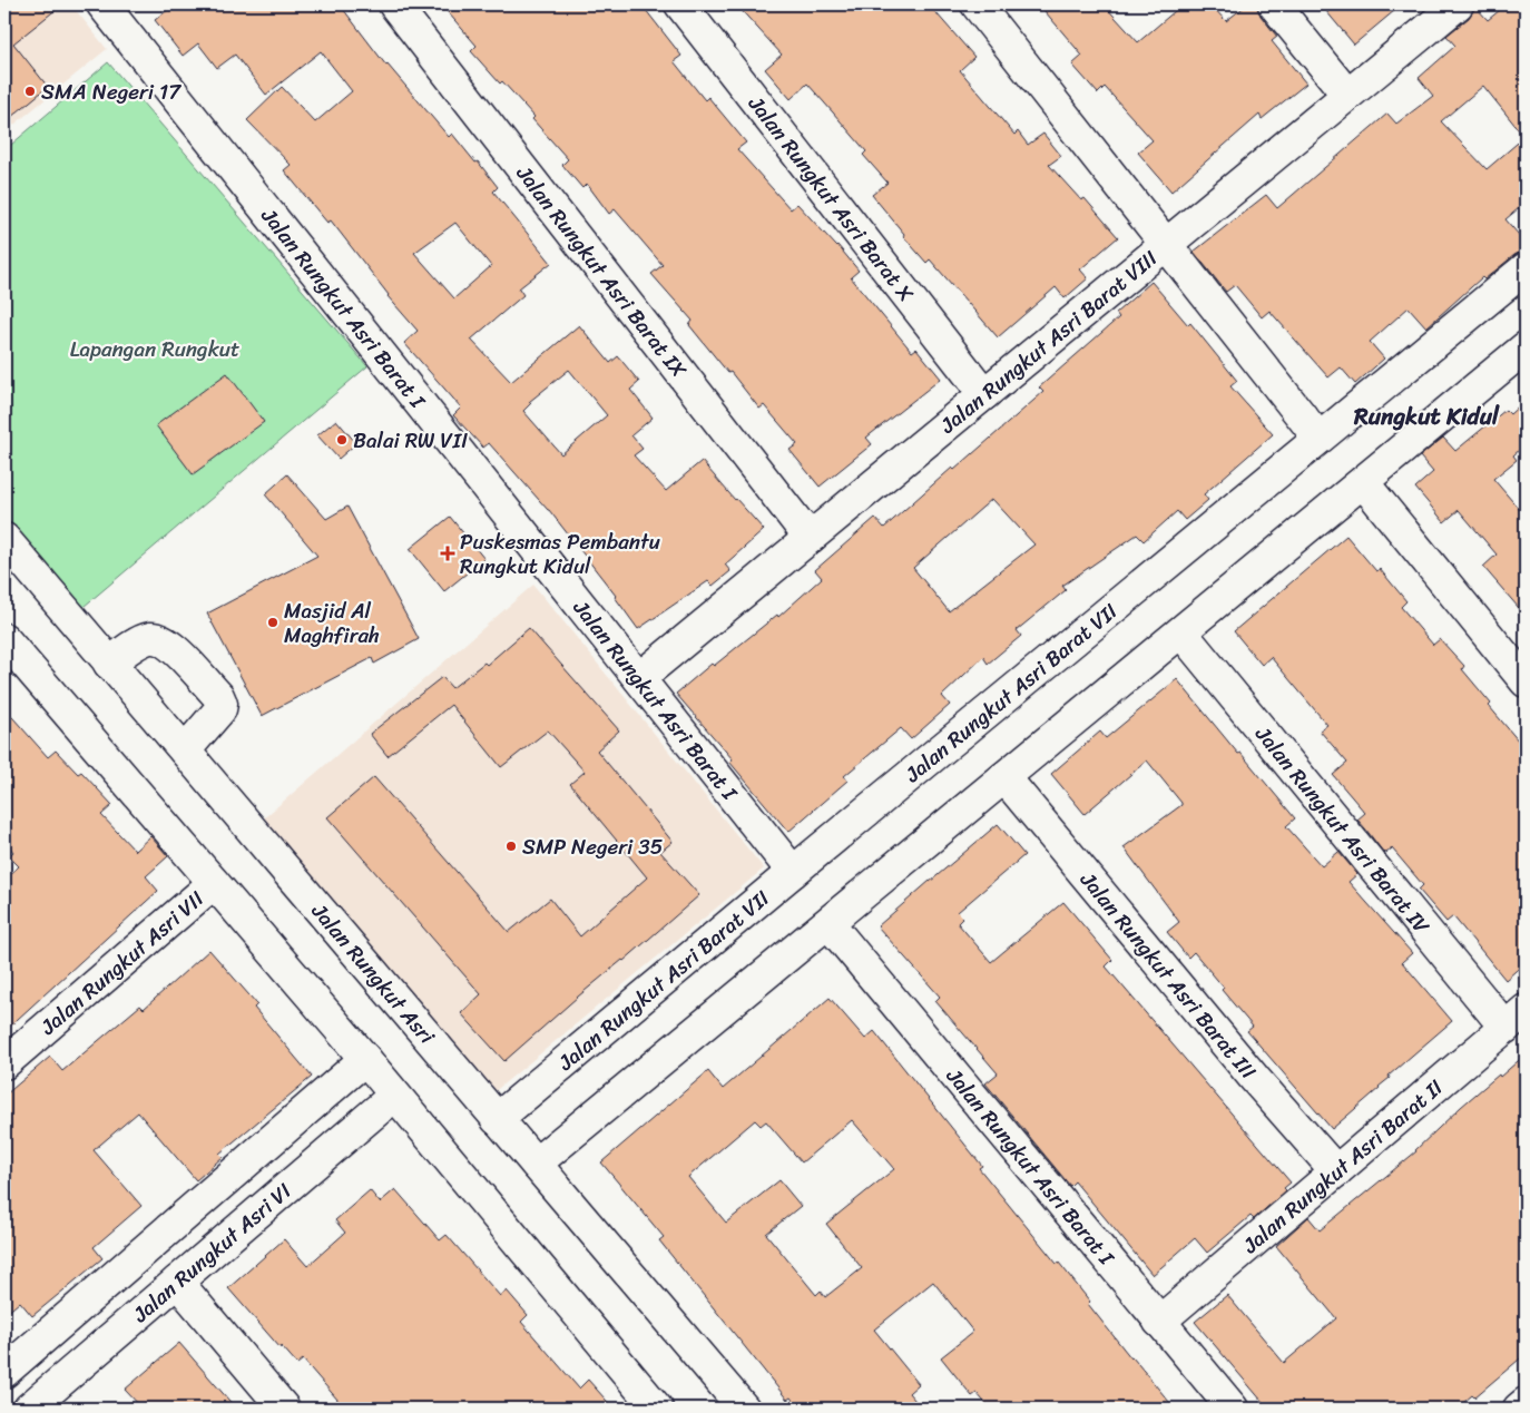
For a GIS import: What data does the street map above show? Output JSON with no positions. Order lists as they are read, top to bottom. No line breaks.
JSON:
{"streets":{"street":["Jalan Rungkut Asri Barat X","Jalan Rungkut Asri Barat IX","Jalan Rungkut Asri Barat I","Jalan Rungkut Asri Barat VIII","Jalan Rungkut Asri Barat VII","Jalan Rungkut Asri Barat IV","Jalan Rungkut Asri VII","Jalan Rungkut Asri","Jalan Rungkut Asri Barat III","Jalan Rungkut Asri Barat II","Jalan Rungkut Asri VI"]},"crossings":[["Jalan Rungkut Asri Barat X","Jalan Rungkut Asri Barat VIII"],["Jalan Rungkut Asri Barat IX","Jalan Rungkut Asri Barat VIII"],["Jalan Rungkut Asri Barat I","Jalan Rungkut Asri Barat VIII"],["Jalan Rungkut Asri Barat I","Jalan Rungkut Asri Barat VII"],["Jalan Rungkut Asri Barat I","Jalan Rungkut Asri Barat II"],["Jalan Rungkut Asri Barat VII","Jalan Rungkut Asri"],["Jalan Rungkut Asri Barat IV","Jalan Rungkut Asri Barat II"],["Jalan Rungkut Asri Barat III","Jalan Rungkut Asri Barat II"]],"districts":["Rungkut Kidul"],"parks":["Lapangan Rungkut"],"places":{"other":["SMA Negeri 17","Balai RW VII","Masjid Al Maghfirah","SMP Negeri 35"],"health":["Puskesmas Pembantu Rungkut Kidul"]}}
